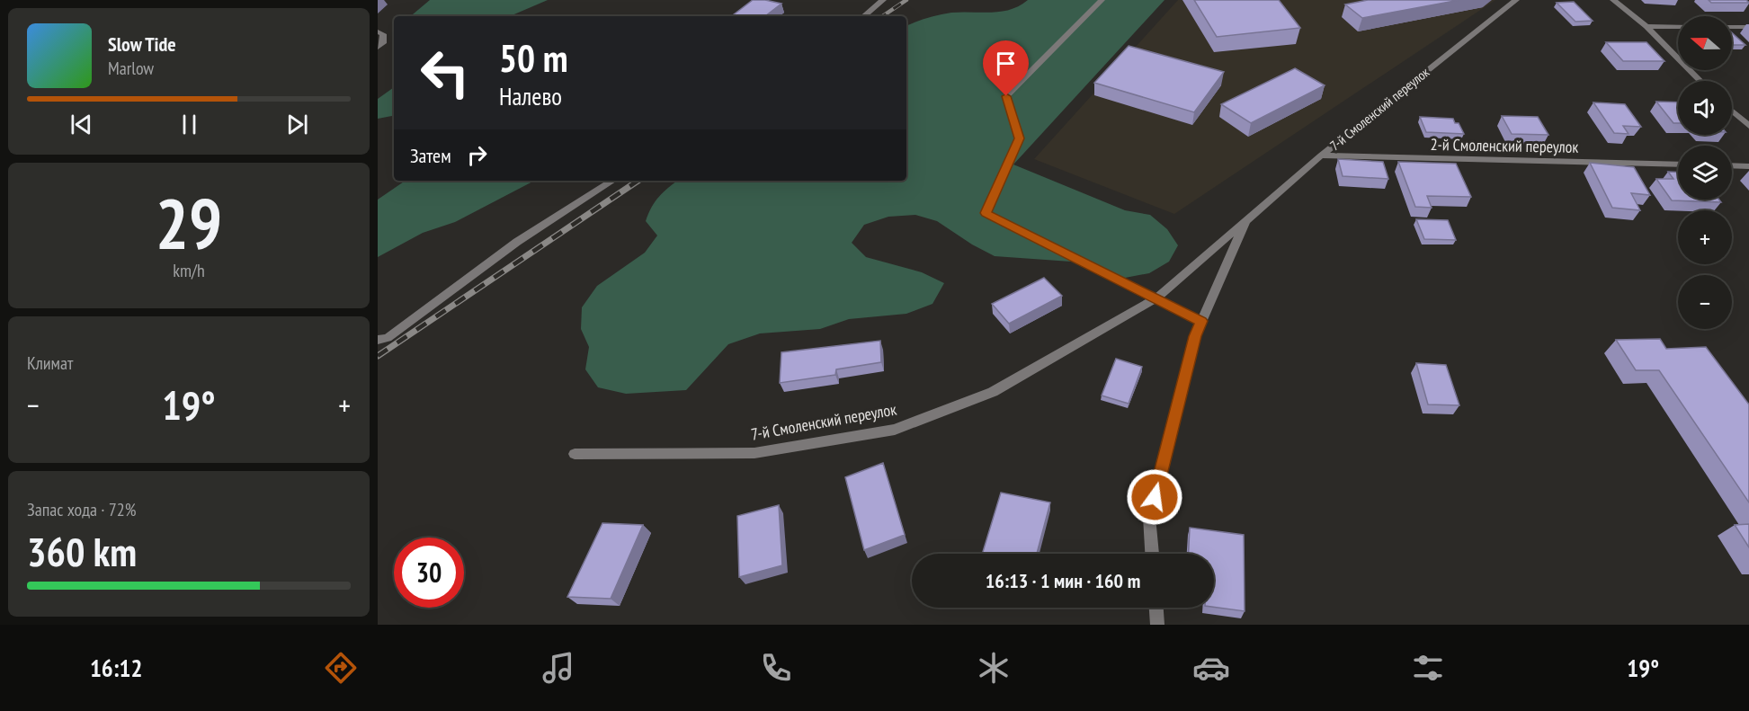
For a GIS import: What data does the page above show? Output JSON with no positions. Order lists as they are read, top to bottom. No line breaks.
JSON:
{"streets":{"street":["7-й Смоленский переулок","2-й Смоленский переулок"]},"crossings":[["7-й Смоленский переулок","2-й Смоленский переулок"]],"north":"left","page":{"map_buttons":["+","−"],"turn":["50 m","Налево"],"song":["Slow Tide","Marlow"],"then":"Затем","tile":[["29","km/h"],"Климат",["Запас хода · 72%","360 km"]],"heat":["−","19°","+"],"limit":"30","trip":"16:13 · 1 мин · 160 m","tabs":["16:12","19°"]}}
